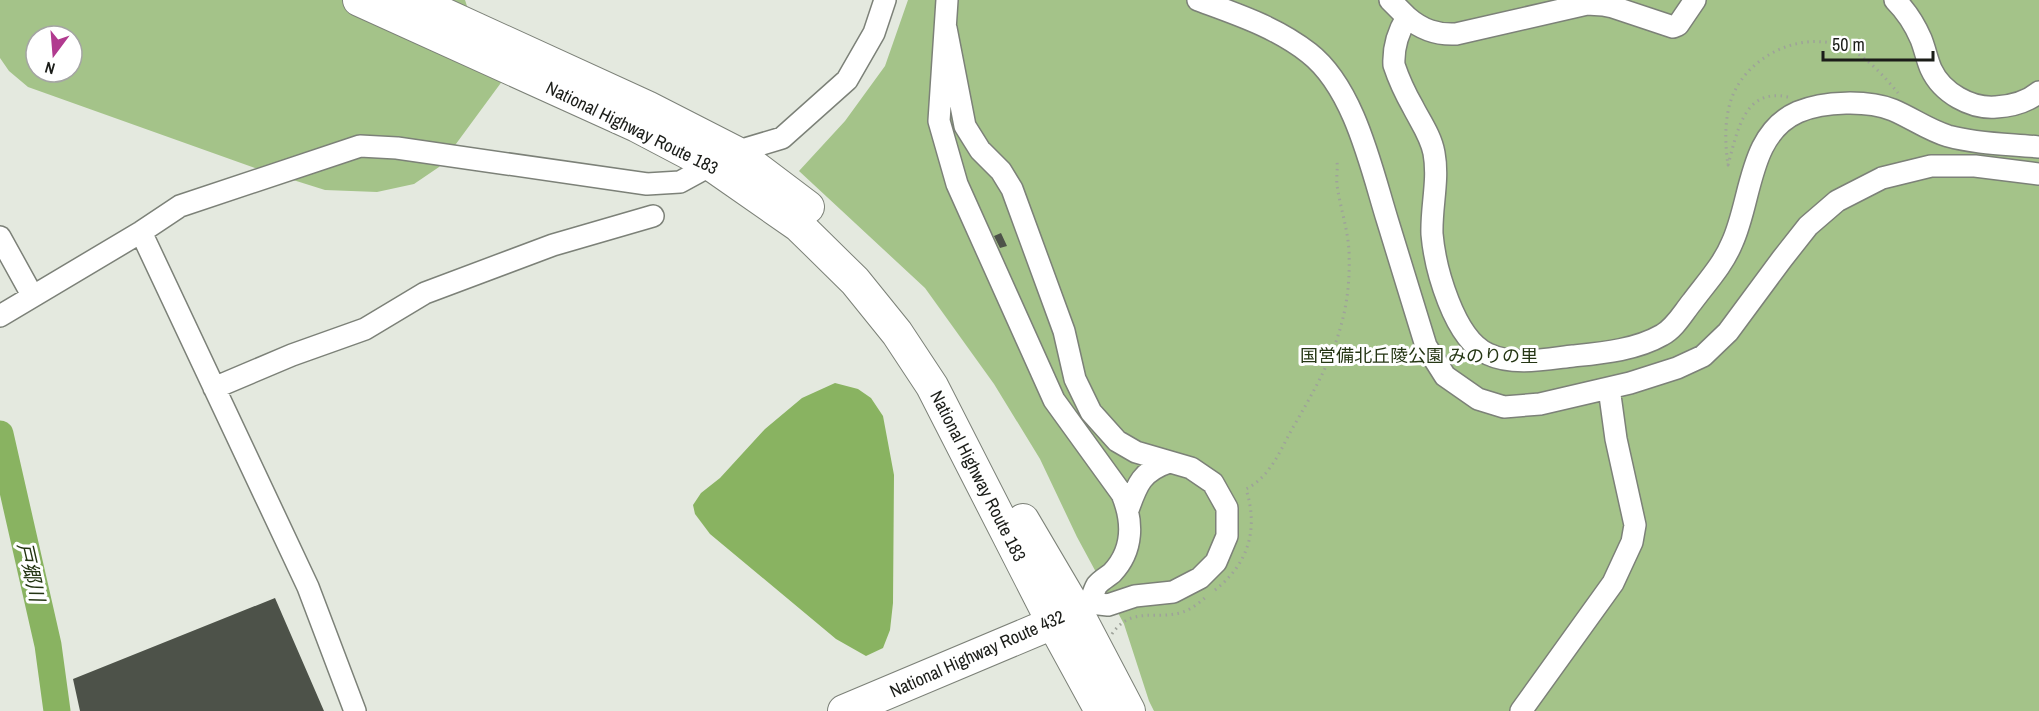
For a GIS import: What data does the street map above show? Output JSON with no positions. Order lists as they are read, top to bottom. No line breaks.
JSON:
{"streets":{"highway":["National Highway Route 183","National Highway Route 432"]},"crossings":[["National Highway Route 183","National Highway Route 432"]],"water":["戸郷川"],"parks":["国営備北丘陵公園 みのりの里"],"scale_bar":"50 m","north":"bottom"}
